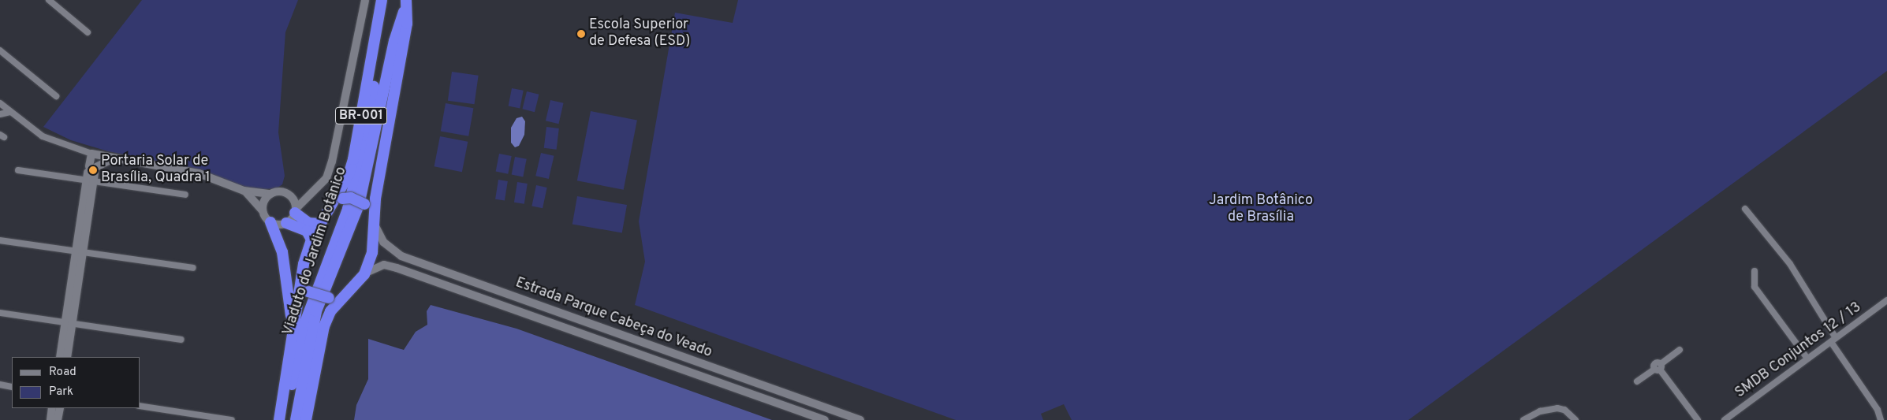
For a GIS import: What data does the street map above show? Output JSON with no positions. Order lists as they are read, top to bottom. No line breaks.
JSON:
{"streets":{"highway":["BR-001","Viaduto do Jardim Botânico"],"main road":["Estrada Parque Cabeça do Veado"],"street":["SMDB Conjuntos 12 / 13"]},"crossings":[["BR-001","Viaduto do Jardim Botânico"],["BR-001","Estrada Parque Cabeça do Veado"]],"parks":["Jardim Botânico de Brasília"],"places":["Escola Superior de Defesa (ESD)","Portaria Solar de Brasília, Quadra 1"],"legend":["Road","Park"]}
